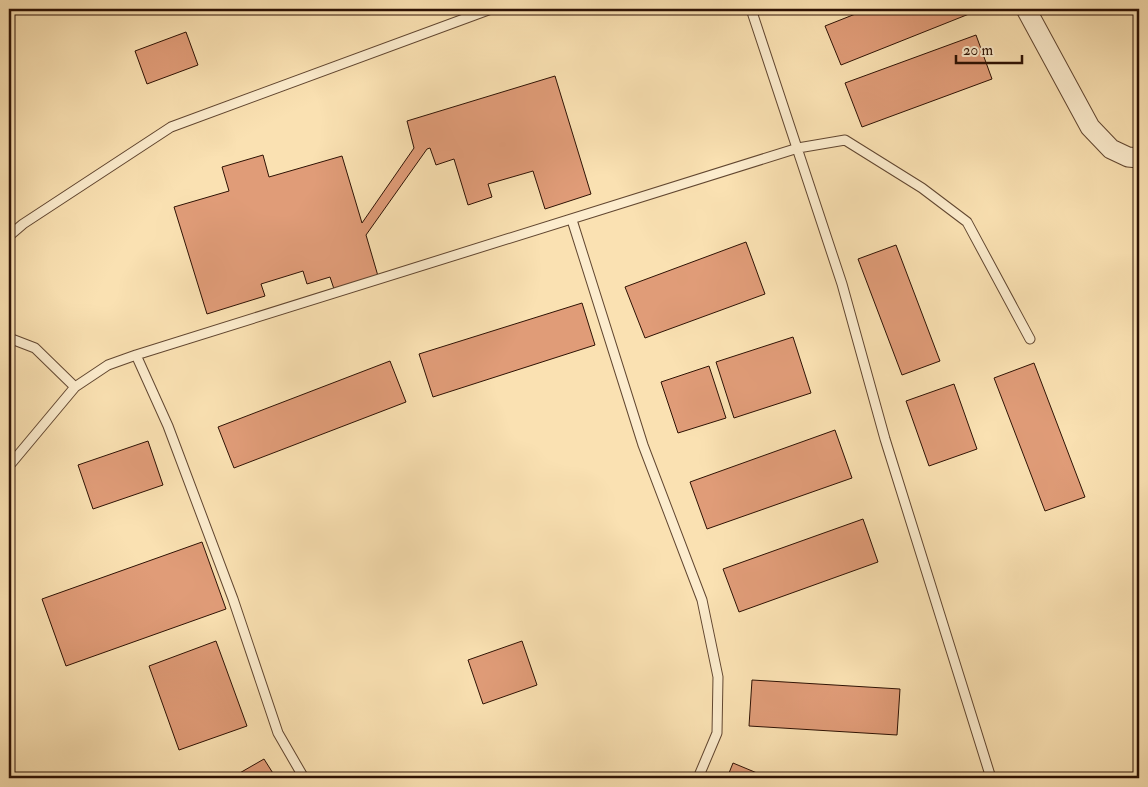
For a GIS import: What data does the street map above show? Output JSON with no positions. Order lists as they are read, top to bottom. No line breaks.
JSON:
{"scale_bar":"20 m"}
